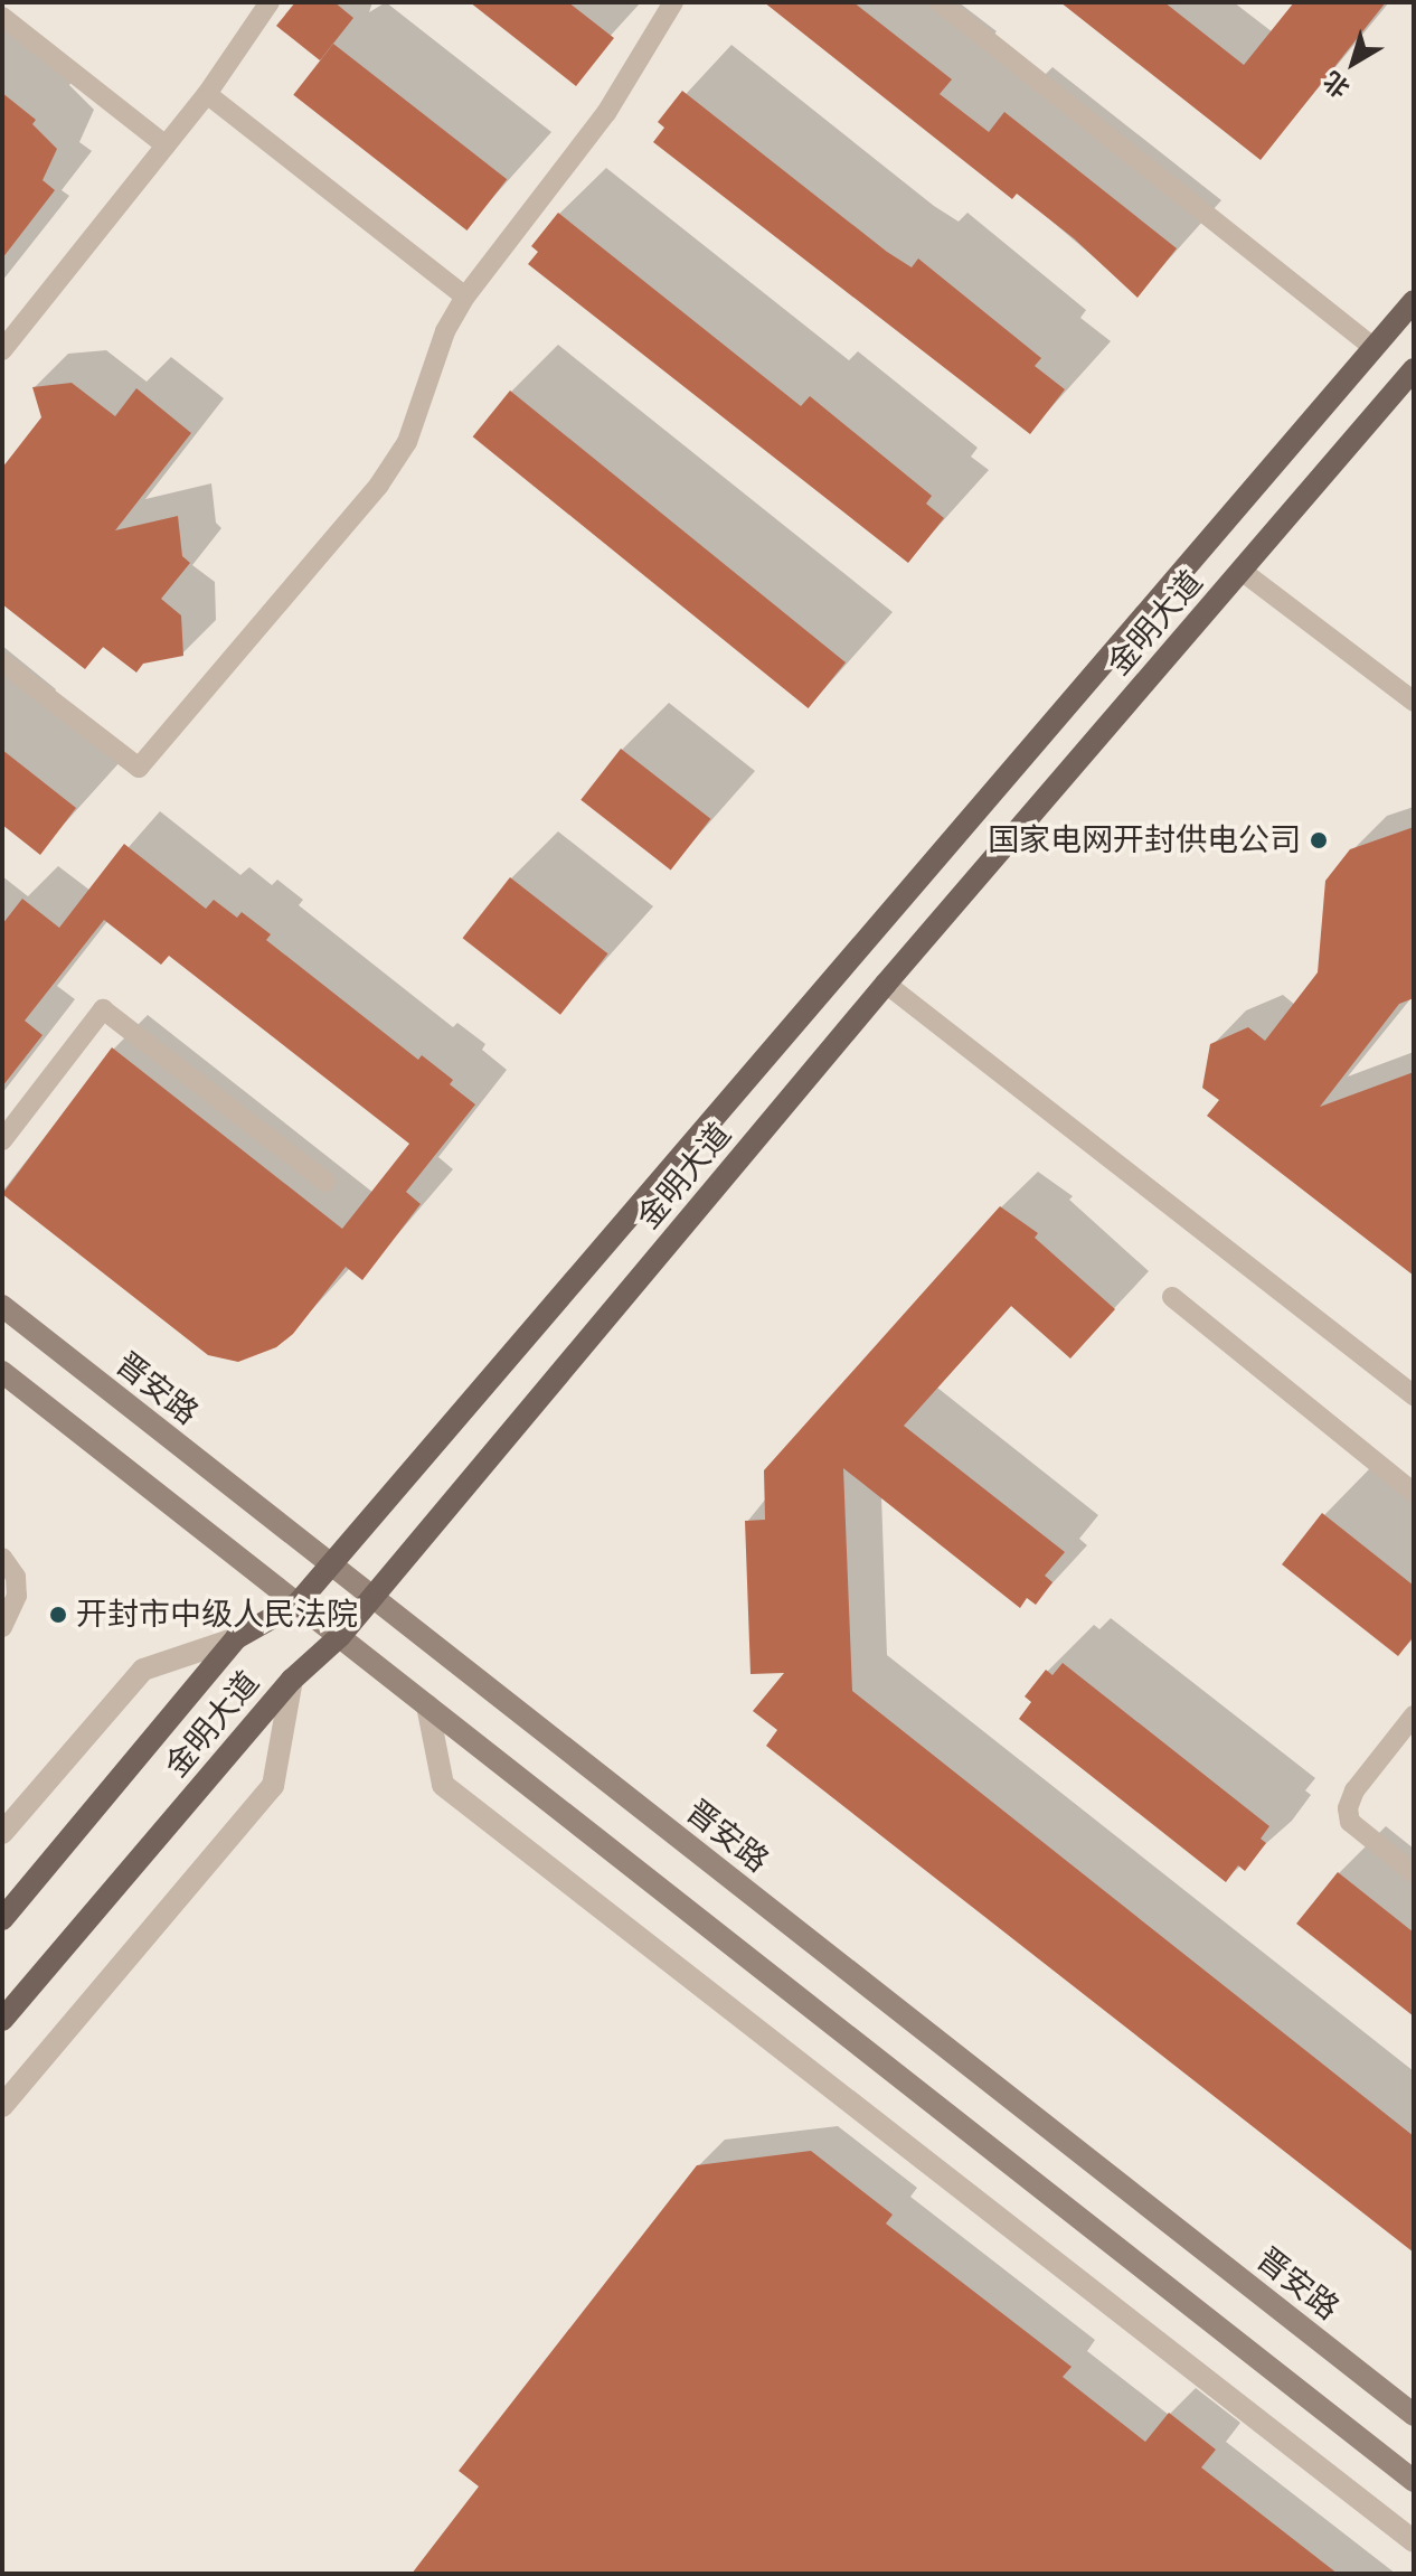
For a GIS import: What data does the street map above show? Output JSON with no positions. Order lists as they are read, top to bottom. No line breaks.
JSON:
{"streets":{"main road":["金明大道","晋安路"]},"crossings":[["金明大道","晋安路"]],"places":["国家电网开封供电公司","开封市中级人民法院"],"north":"bottom left"}
